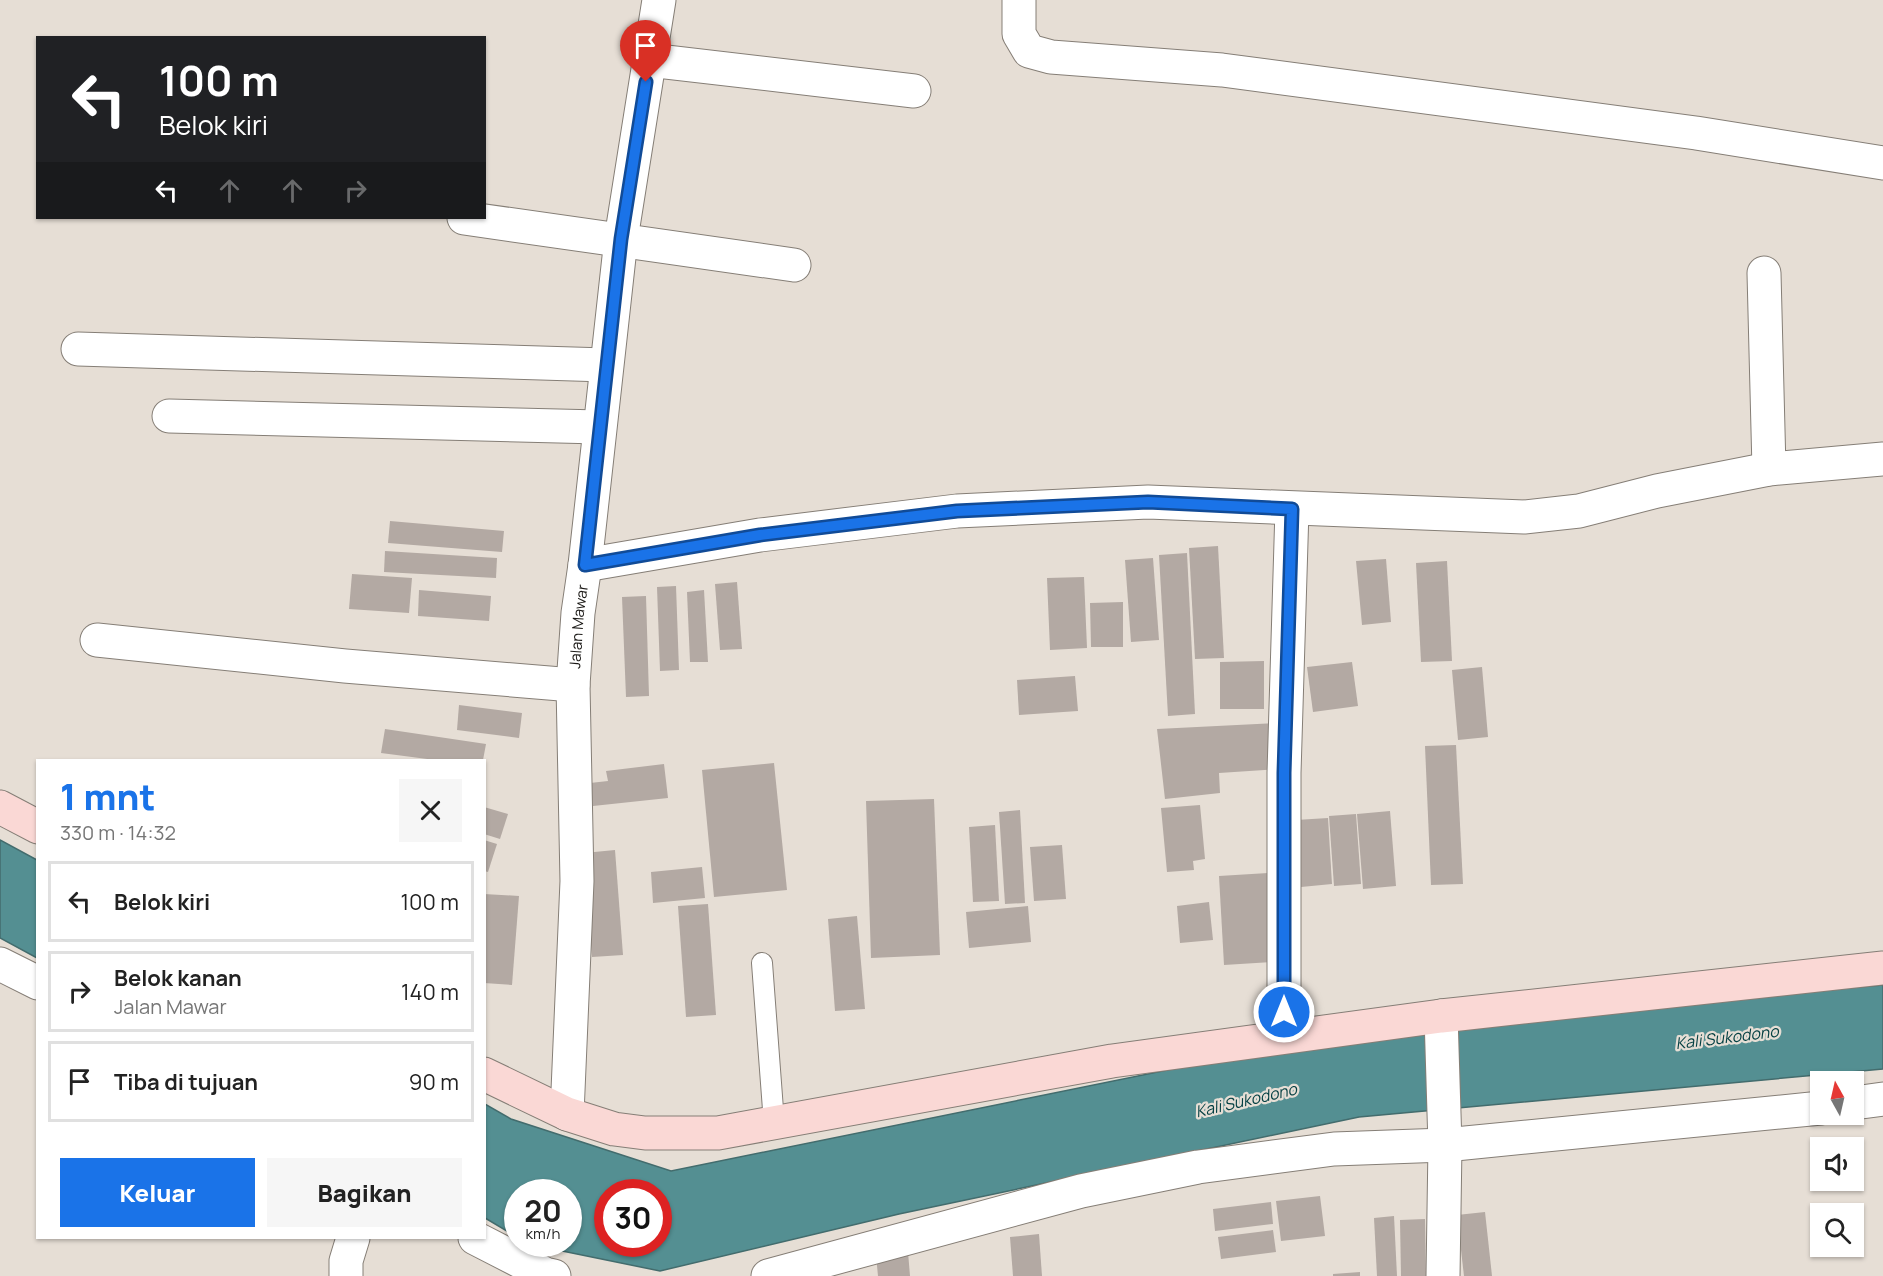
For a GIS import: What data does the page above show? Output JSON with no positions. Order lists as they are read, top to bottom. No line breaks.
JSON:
{"streets":{"street":["Jalan Mawar"]},"water":["Kali Sukodono"],"north":"top","page":{"turn":["100 m","Belok kiri"],"heading":["1 mnt","330 m · 14:32"],"list":[{"name":"Belok kiri","value":"100 m"},{"name":"Belok kanan","note":"Jalan Mawar","value":"140 m"},{"name":"Tiba di tujuan","value":"90 m"}],"buttons":["Keluar","Bagikan"],"speed":"20 km/h","limit":"30"}}
